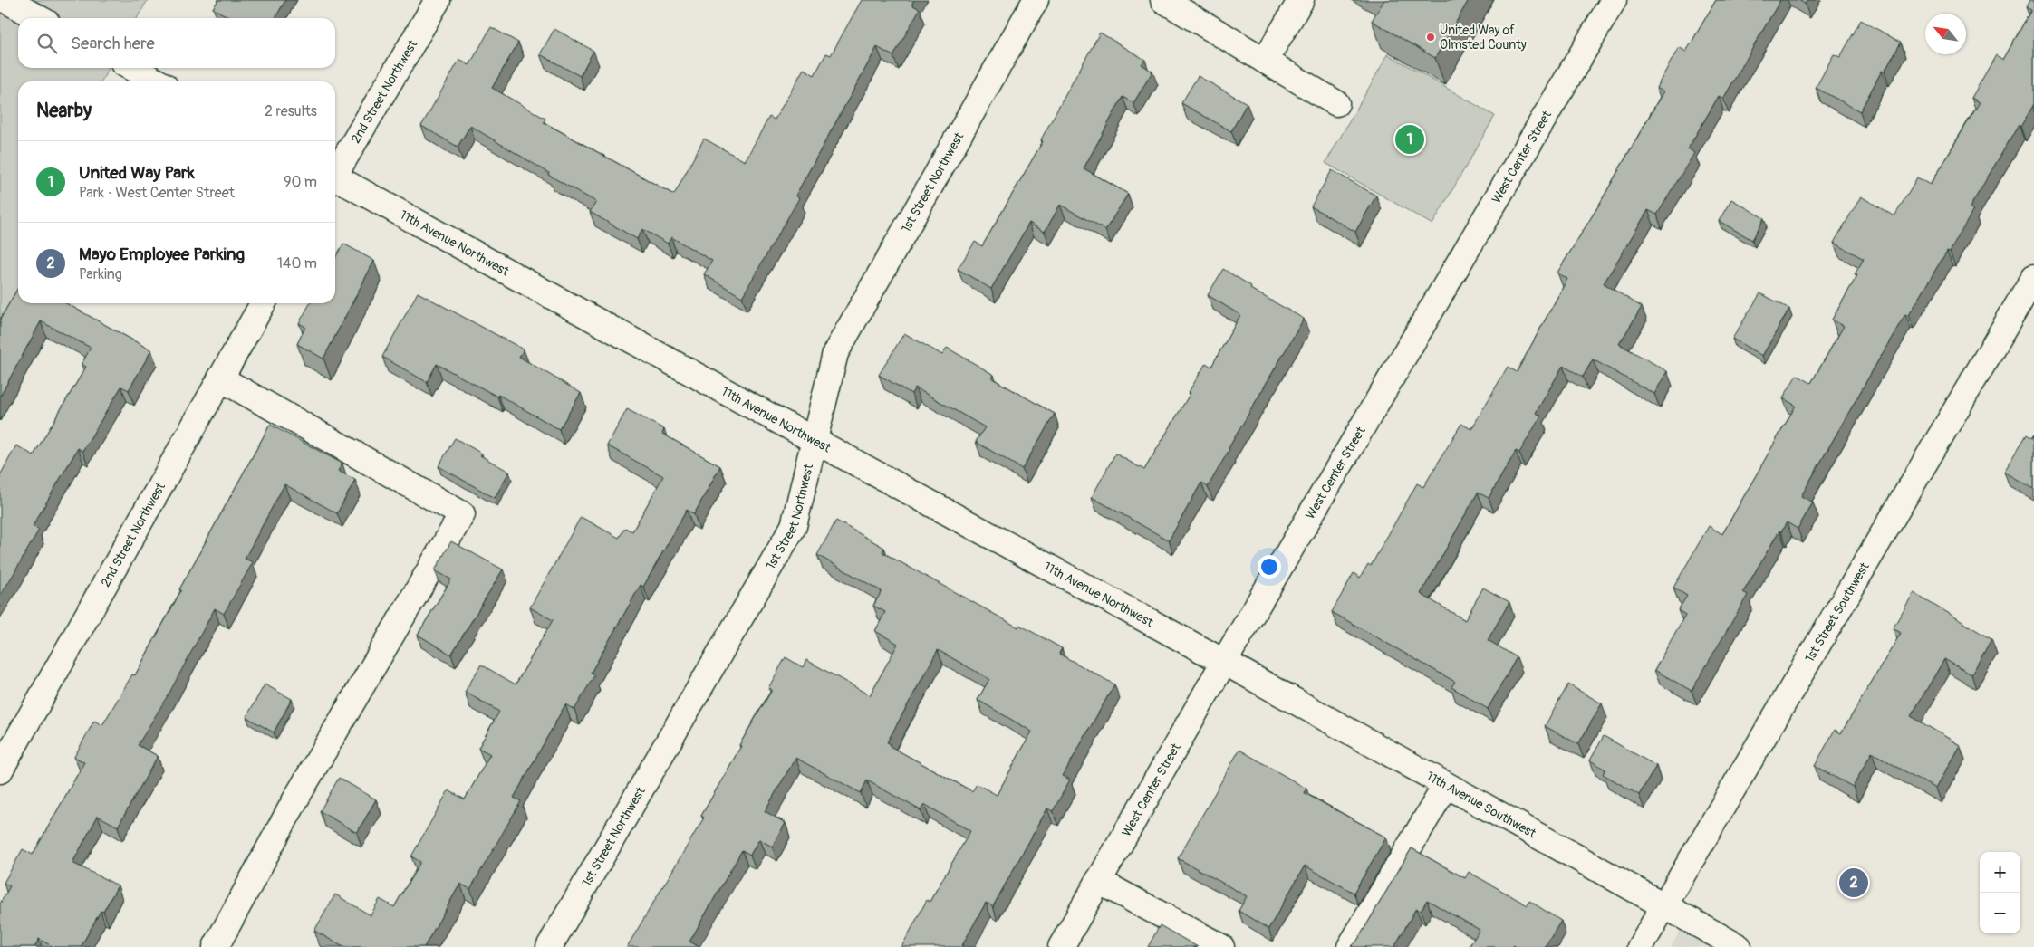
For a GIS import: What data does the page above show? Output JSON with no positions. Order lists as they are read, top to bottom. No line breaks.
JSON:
{"streets":{"street":["2nd Street Northwest","West Center Street","1st Street Northwest","11th Avenue Northwest","1st Street Southwest","11th Avenue Southwest"]},"crossings":[["West Center Street","11th Avenue Northwest"],["West Center Street","11th Avenue Southwest"],["1st Street Northwest","11th Avenue Northwest"],["11th Avenue Northwest","11th Avenue Southwest"],["1st Street Southwest","11th Avenue Southwest"]],"places":["United Way of Olmsted County"],"north":"top left","page":{"search":"Search here","heading":["Nearby","2 results"],"pins":["1","2"],"list":[{"mark":"1","name":"United Way Park","note":"Park · West Center Street","value":"90 m"},{"mark":"2","name":"Mayo Employee Parking","note":"Parking","value":"140 m"}],"map_buttons":["+","−"]}}
